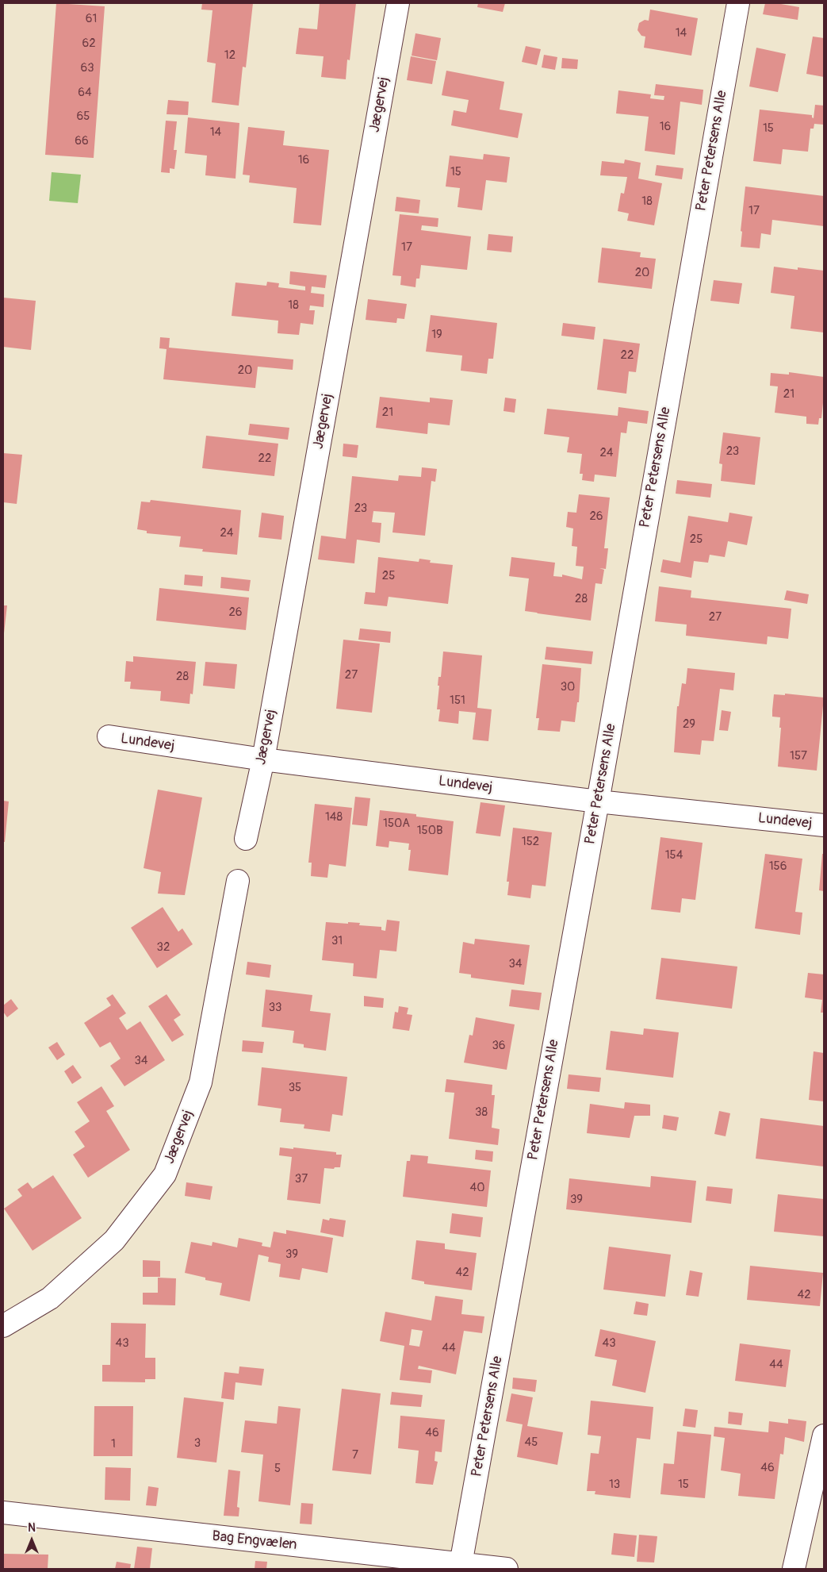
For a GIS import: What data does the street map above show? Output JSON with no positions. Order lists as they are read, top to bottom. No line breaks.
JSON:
{"streets":{"street":["Jægervej","Peter Petersens Alle","Lundevej","Bag Engvælen"]},"crossings":[["Jægervej","Lundevej"],["Peter Petersens Alle","Lundevej"],["Peter Petersens Alle","Bag Engvælen"]],"house_numbers":["61","14","62","12","63","64","65","16","15","14","66","16","15","18","17","17","20","18","19","22","20","21","21","23","24","22","23","26","24","25","25","28","26","27","27","28","30","151","29","157","148","150A","150B","152","154","156","31","32","34","33","36","34","35","38","37","40","39","39","42","42","43","43","44","44","46","45","3","1","7","46","5","13","15"],"north":"top"}
